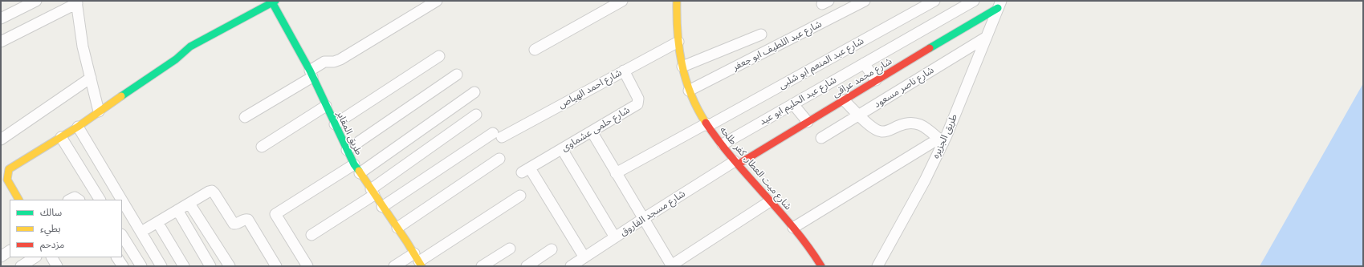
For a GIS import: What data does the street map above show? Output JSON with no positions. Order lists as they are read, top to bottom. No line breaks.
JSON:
{"streets":{"street":["شارع عبد اللطيف ابو جعفر","شارع عبد المنعم ابو شلبى","شارع محمد عراقى","شارع ناصر مسعود","شارع احمد الهياص","شارع عبد الحليم ابو عيد","شارع حلمى عشماوى","طريق المقابر","طريق الجزيره","شارع ميت العطار, كفر طلحه","شارع مسجد الفاروق"]},"crossings":[["شارع عبد اللطيف ابو جعفر","شارع ميت العطار, كفر طلحه"],["شارع عبد المنعم ابو شلبى","شارع ميت العطار, كفر طلحه"],["شارع محمد عراقى","طريق الجزيره"],["شارع محمد عراقى","شارع ميت العطار, كفر طلحه"],["شارع محمد عراقى","شارع مسجد الفاروق"],["شارع ناصر مسعود","طريق الجزيره"],["شارع احمد الهياص","شارع حلمى عشماوى"],["شارع احمد الهياص","طريق المقابر"],["شارع احمد الهياص","شارع ميت العطار, كفر طلحه"],["شارع عبد الحليم ابو عيد","شارع ميت العطار, كفر طلحه"],["شارع حلمى عشماوى","شارع مسجد الفاروق"],["شارع ميت العطار, كفر طلحه","شارع مسجد الفاروق"]],"legend":["سالك","بطيء","مزدحم"]}
